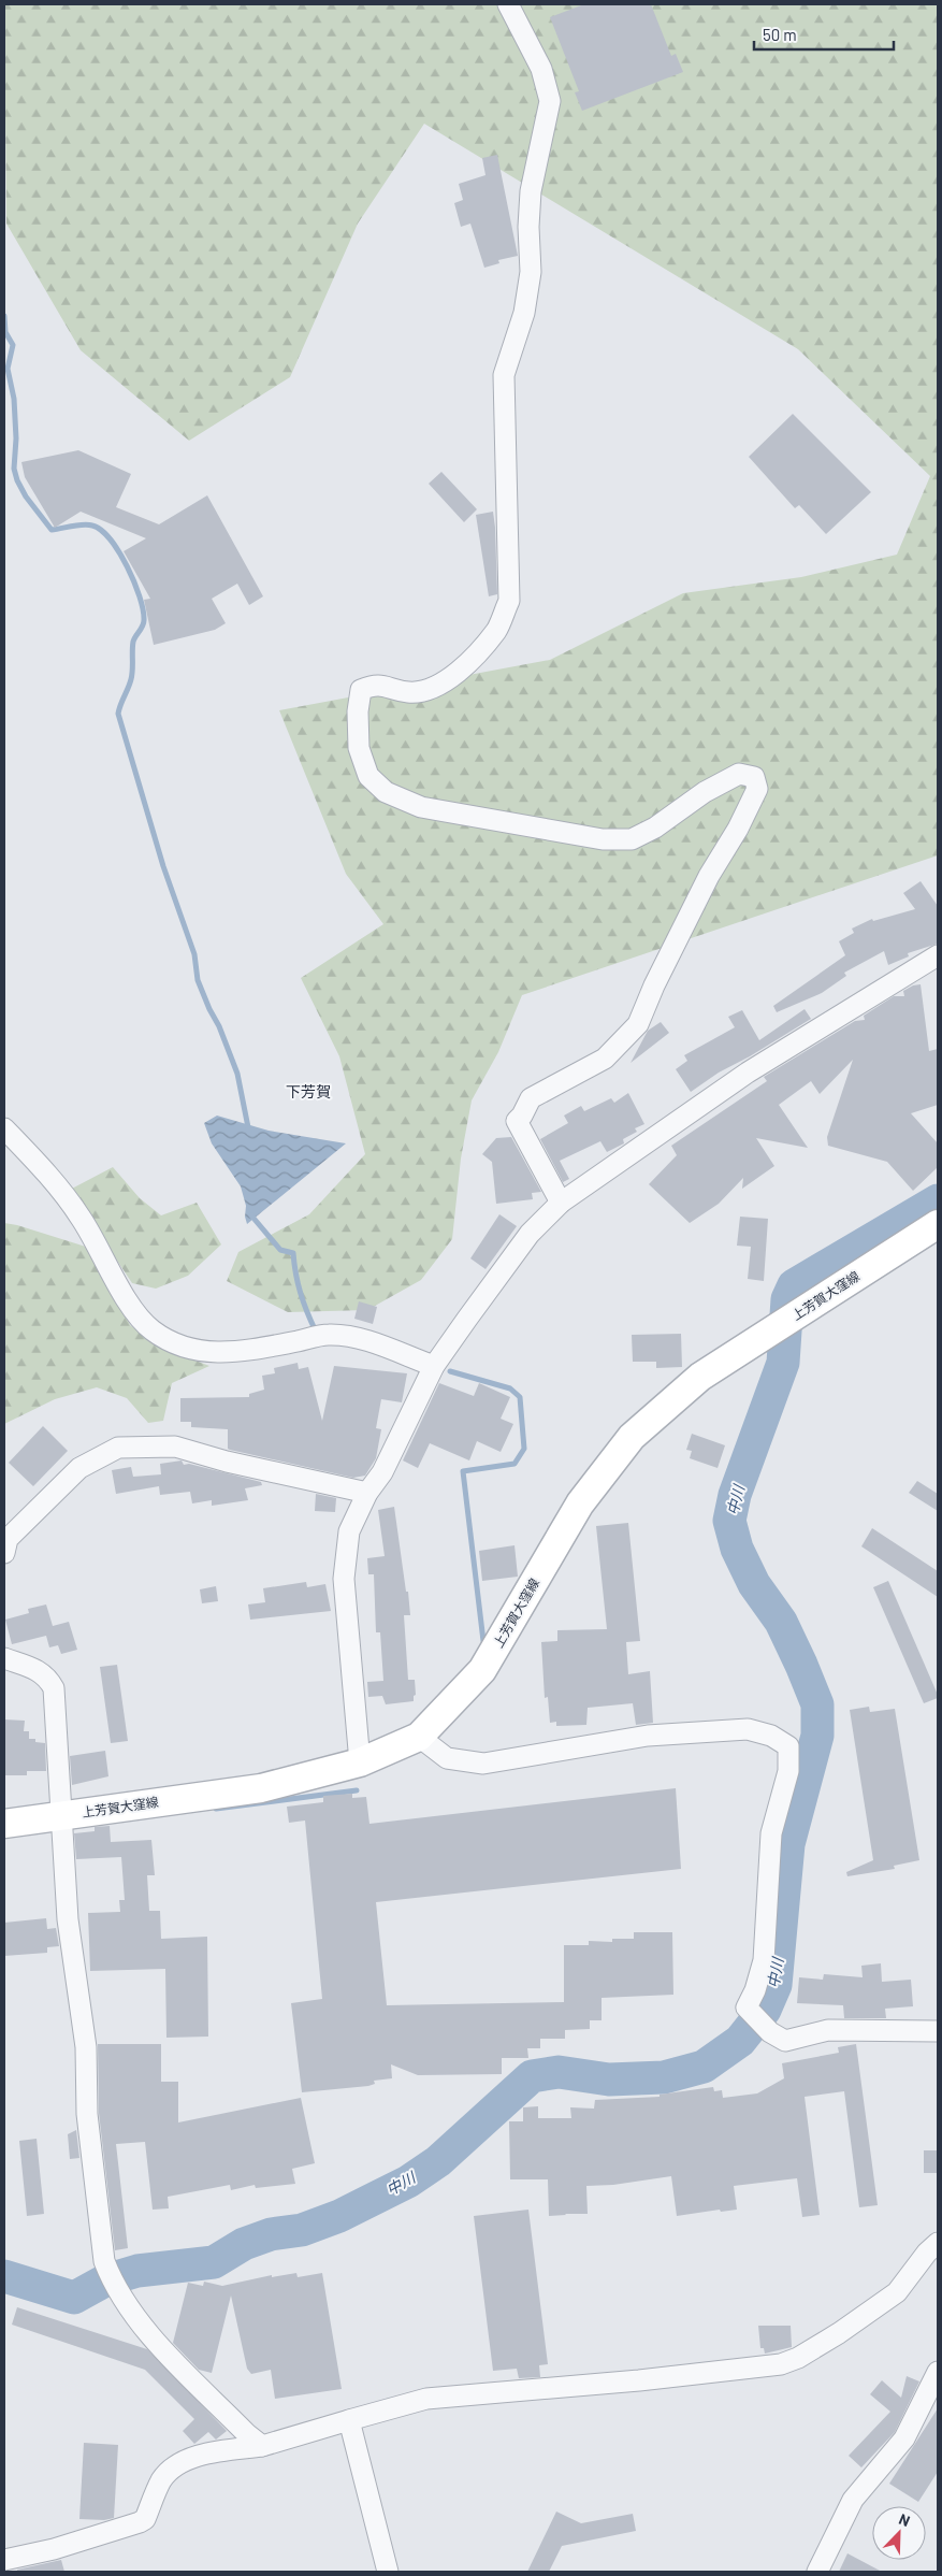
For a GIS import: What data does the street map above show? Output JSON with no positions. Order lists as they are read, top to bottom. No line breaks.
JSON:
{"streets":{"main road":["上芳賀大窪線"]},"districts":["下芳賀"],"water":["中川"],"scale_bar":"50 m","north":"top right"}
